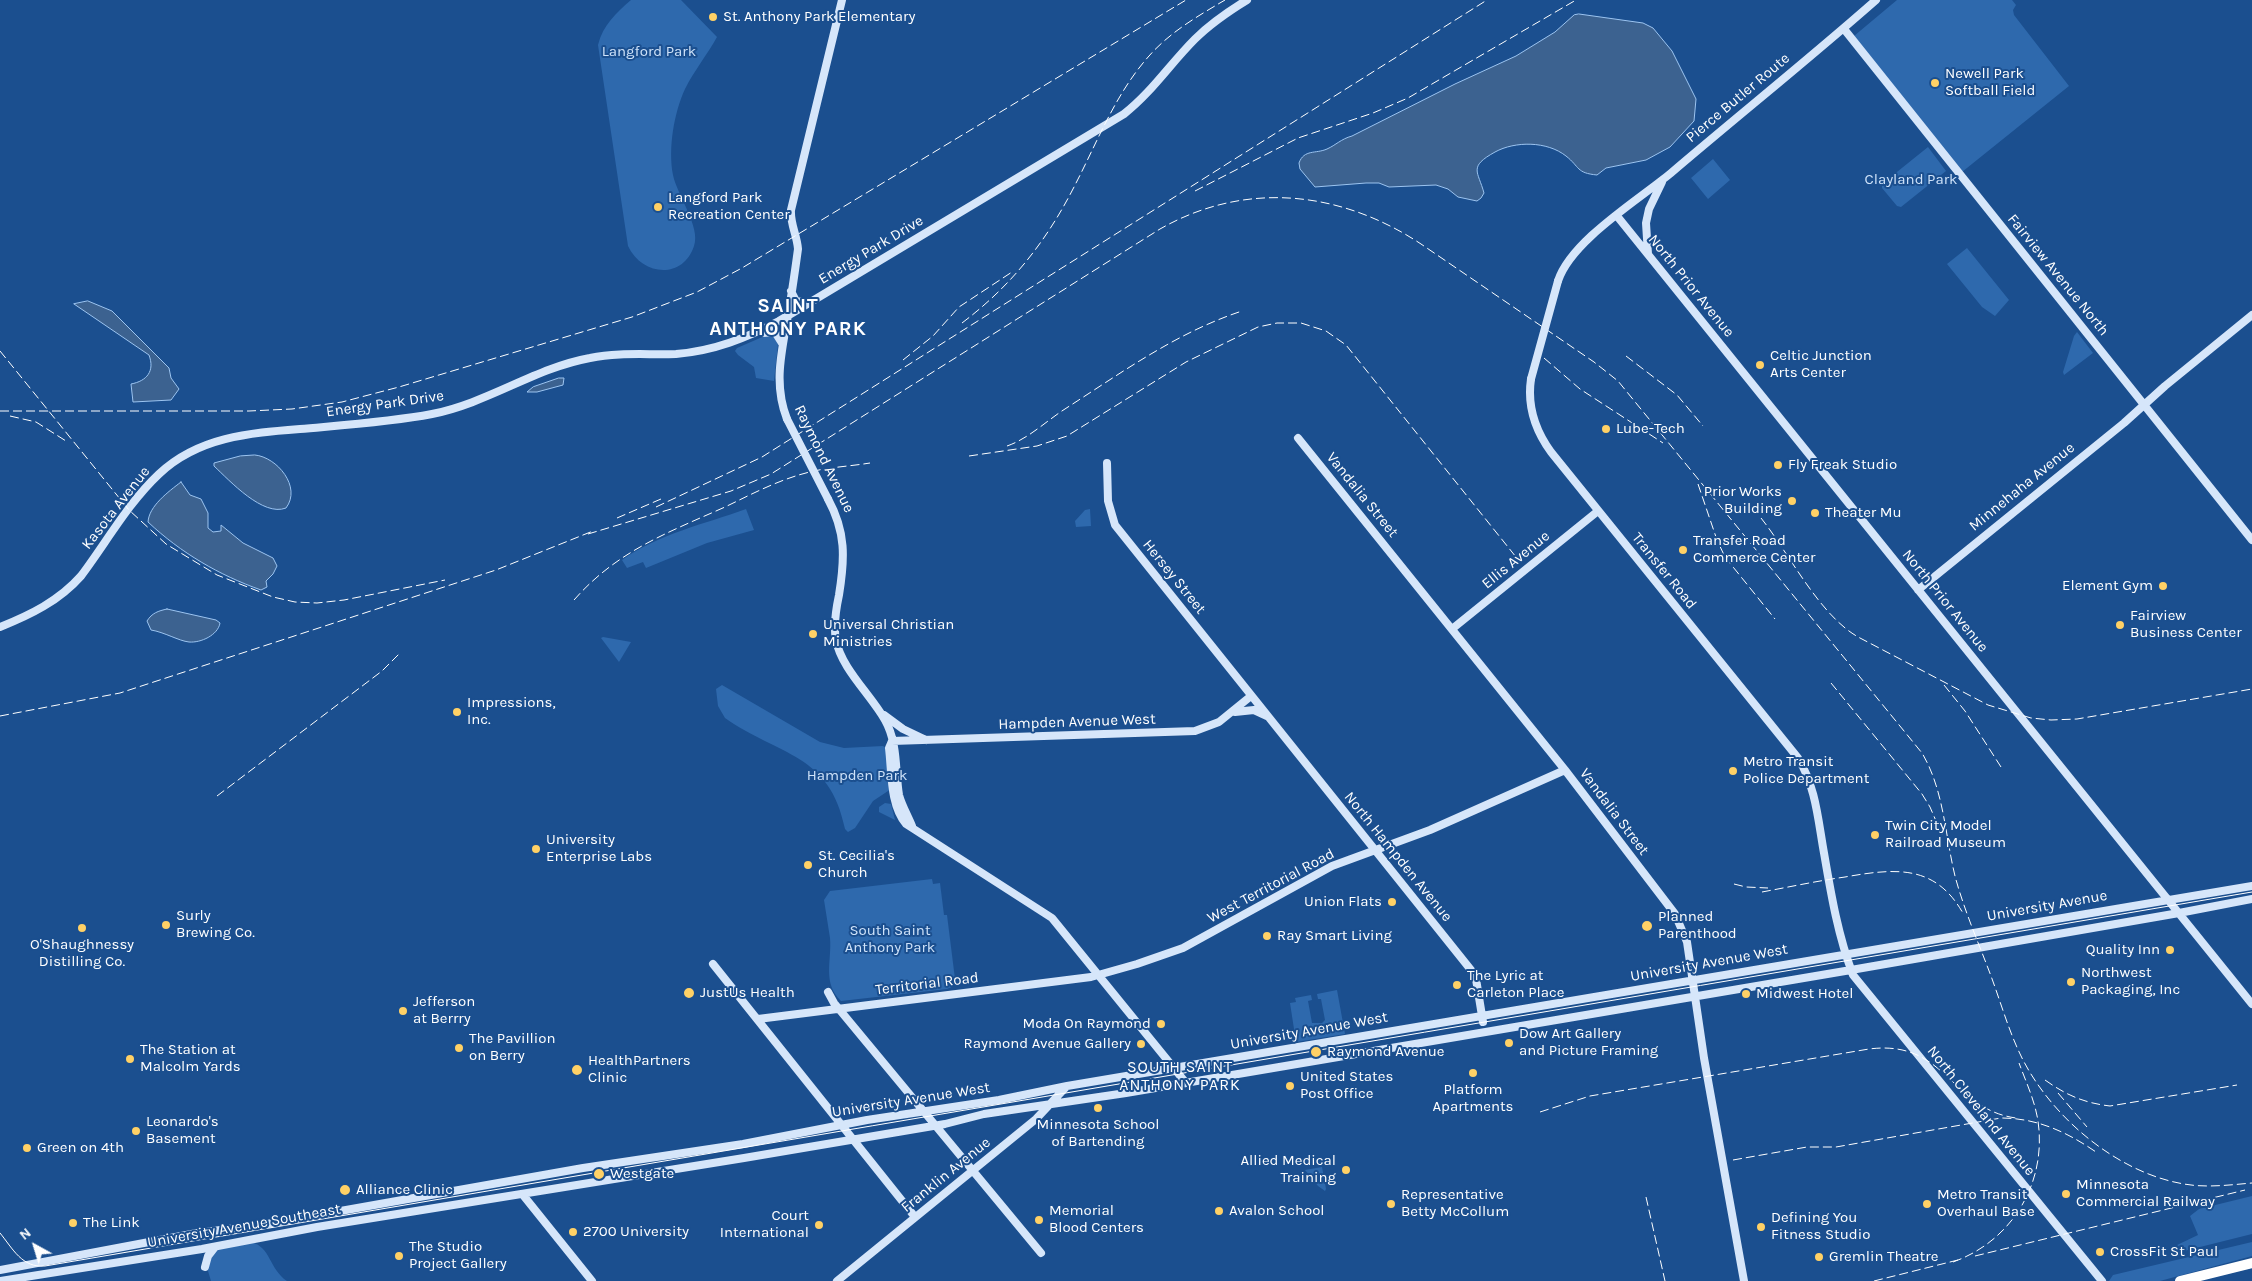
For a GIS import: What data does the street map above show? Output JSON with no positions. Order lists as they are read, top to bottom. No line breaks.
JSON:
{"streets":{"street":["Pierce Butler Route","Energy Park Drive","Fairview Avenue North","North Prior Avenue","Raymond Avenue","Minnehaha Avenue","Vandalia Street","Kasota Avenue","Ellis Avenue","Transfer Road","Hersey Street","Hampden Avenue West","North Hampden Avenue","West Territorial Road","University Avenue","University Avenue West","Territorial Road","North Cleveland Avenue","Franklin Avenue","University Avenue Southeast"]},"crossings":[["Pierce Butler Route","Fairview Avenue North"],["Pierce Butler Route","North Prior Avenue"],["Pierce Butler Route","Transfer Road"],["Energy Park Drive","Raymond Avenue"],["Energy Park Drive","Kasota Avenue"],["Fairview Avenue North","Minnehaha Avenue"],["North Prior Avenue","Minnehaha Avenue"],["North Prior Avenue","Transfer Road"],["North Prior Avenue","University Avenue"],["Raymond Avenue","Hampden Avenue West"],["Raymond Avenue","West Territorial Road"],["Raymond Avenue","University Avenue West"],["Raymond Avenue","Territorial Road"],["Vandalia Street","Ellis Avenue"],["Vandalia Street","West Territorial Road"],["Vandalia Street","University Avenue West"],["Ellis Avenue","Transfer Road"],["Transfer Road","University Avenue"],["Transfer Road","University Avenue West"],["Transfer Road","North Cleveland Avenue"],["Hersey Street","Hampden Avenue West"],["Hersey Street","North Hampden Avenue"],["Hampden Avenue West","North Hampden Avenue"],["North Hampden Avenue","West Territorial Road"],["North Hampden Avenue","University Avenue West"],["West Territorial Road","Territorial Road"],["University Avenue","University Avenue West"],["University Avenue","North Cleveland Avenue"],["University Avenue West","North Cleveland Avenue"],["University Avenue West","Franklin Avenue"],["University Avenue West","University Avenue Southeast"]],"districts":["SAINT ANTHONY PARK","SOUTH SAINT ANTHONY PARK"],"parks":["Langford Park","Clayland Park","Hampden Park","South Saint Anthony Park"],"places":["St. Anthony Park Elementary","Newell Park Softball Field","Langford Park Recreation Center","Celtic Junction Arts Center","Lube-Tech","Fly Freak Studio","Prior Works Building","Theater Mu","Transfer Road Commerce Center","Element Gym","Fairview Business Center","Universal Christian Ministries","Impressions, Inc.","Metro Transit Police Department","Twin City Model Railroad Museum","University Enterprise Labs","St. Cecilia's Church","Union Flats","Surly Brewing Co.","Planned Parenthood","O'Shaughnessy Distilling Co.","Ray Smart Living","Quality Inn","Northwest Packaging, Inc","The Lyric at Carleton Place","JustUs Health","Midwest Hotel","Jefferson at Berrry","Moda On Raymond","Dow Art Gallery and Picture Framing","Raymond Avenue Gallery","The Pavillion on Berry","Raymond Avenue","The Station at Malcolm Yards","HealthPartners Clinic","Platform Apartments","United States Post Office","Minnesota School of Bartending","Leonardo's Basement","Green on 4th","Allied Medical Training","Westgate","Alliance Clinic","Minnesota Commercial Railway","Representative Betty McCollum","Metro Transit Overhaul Base","Avalon School","Memorial Blood Centers","The Link","Court International","Defining You Fitness Studio","2700 University","CrossFit St Paul","The Studio Project Gallery","Gremlin Theatre"],"north":"top left"}
